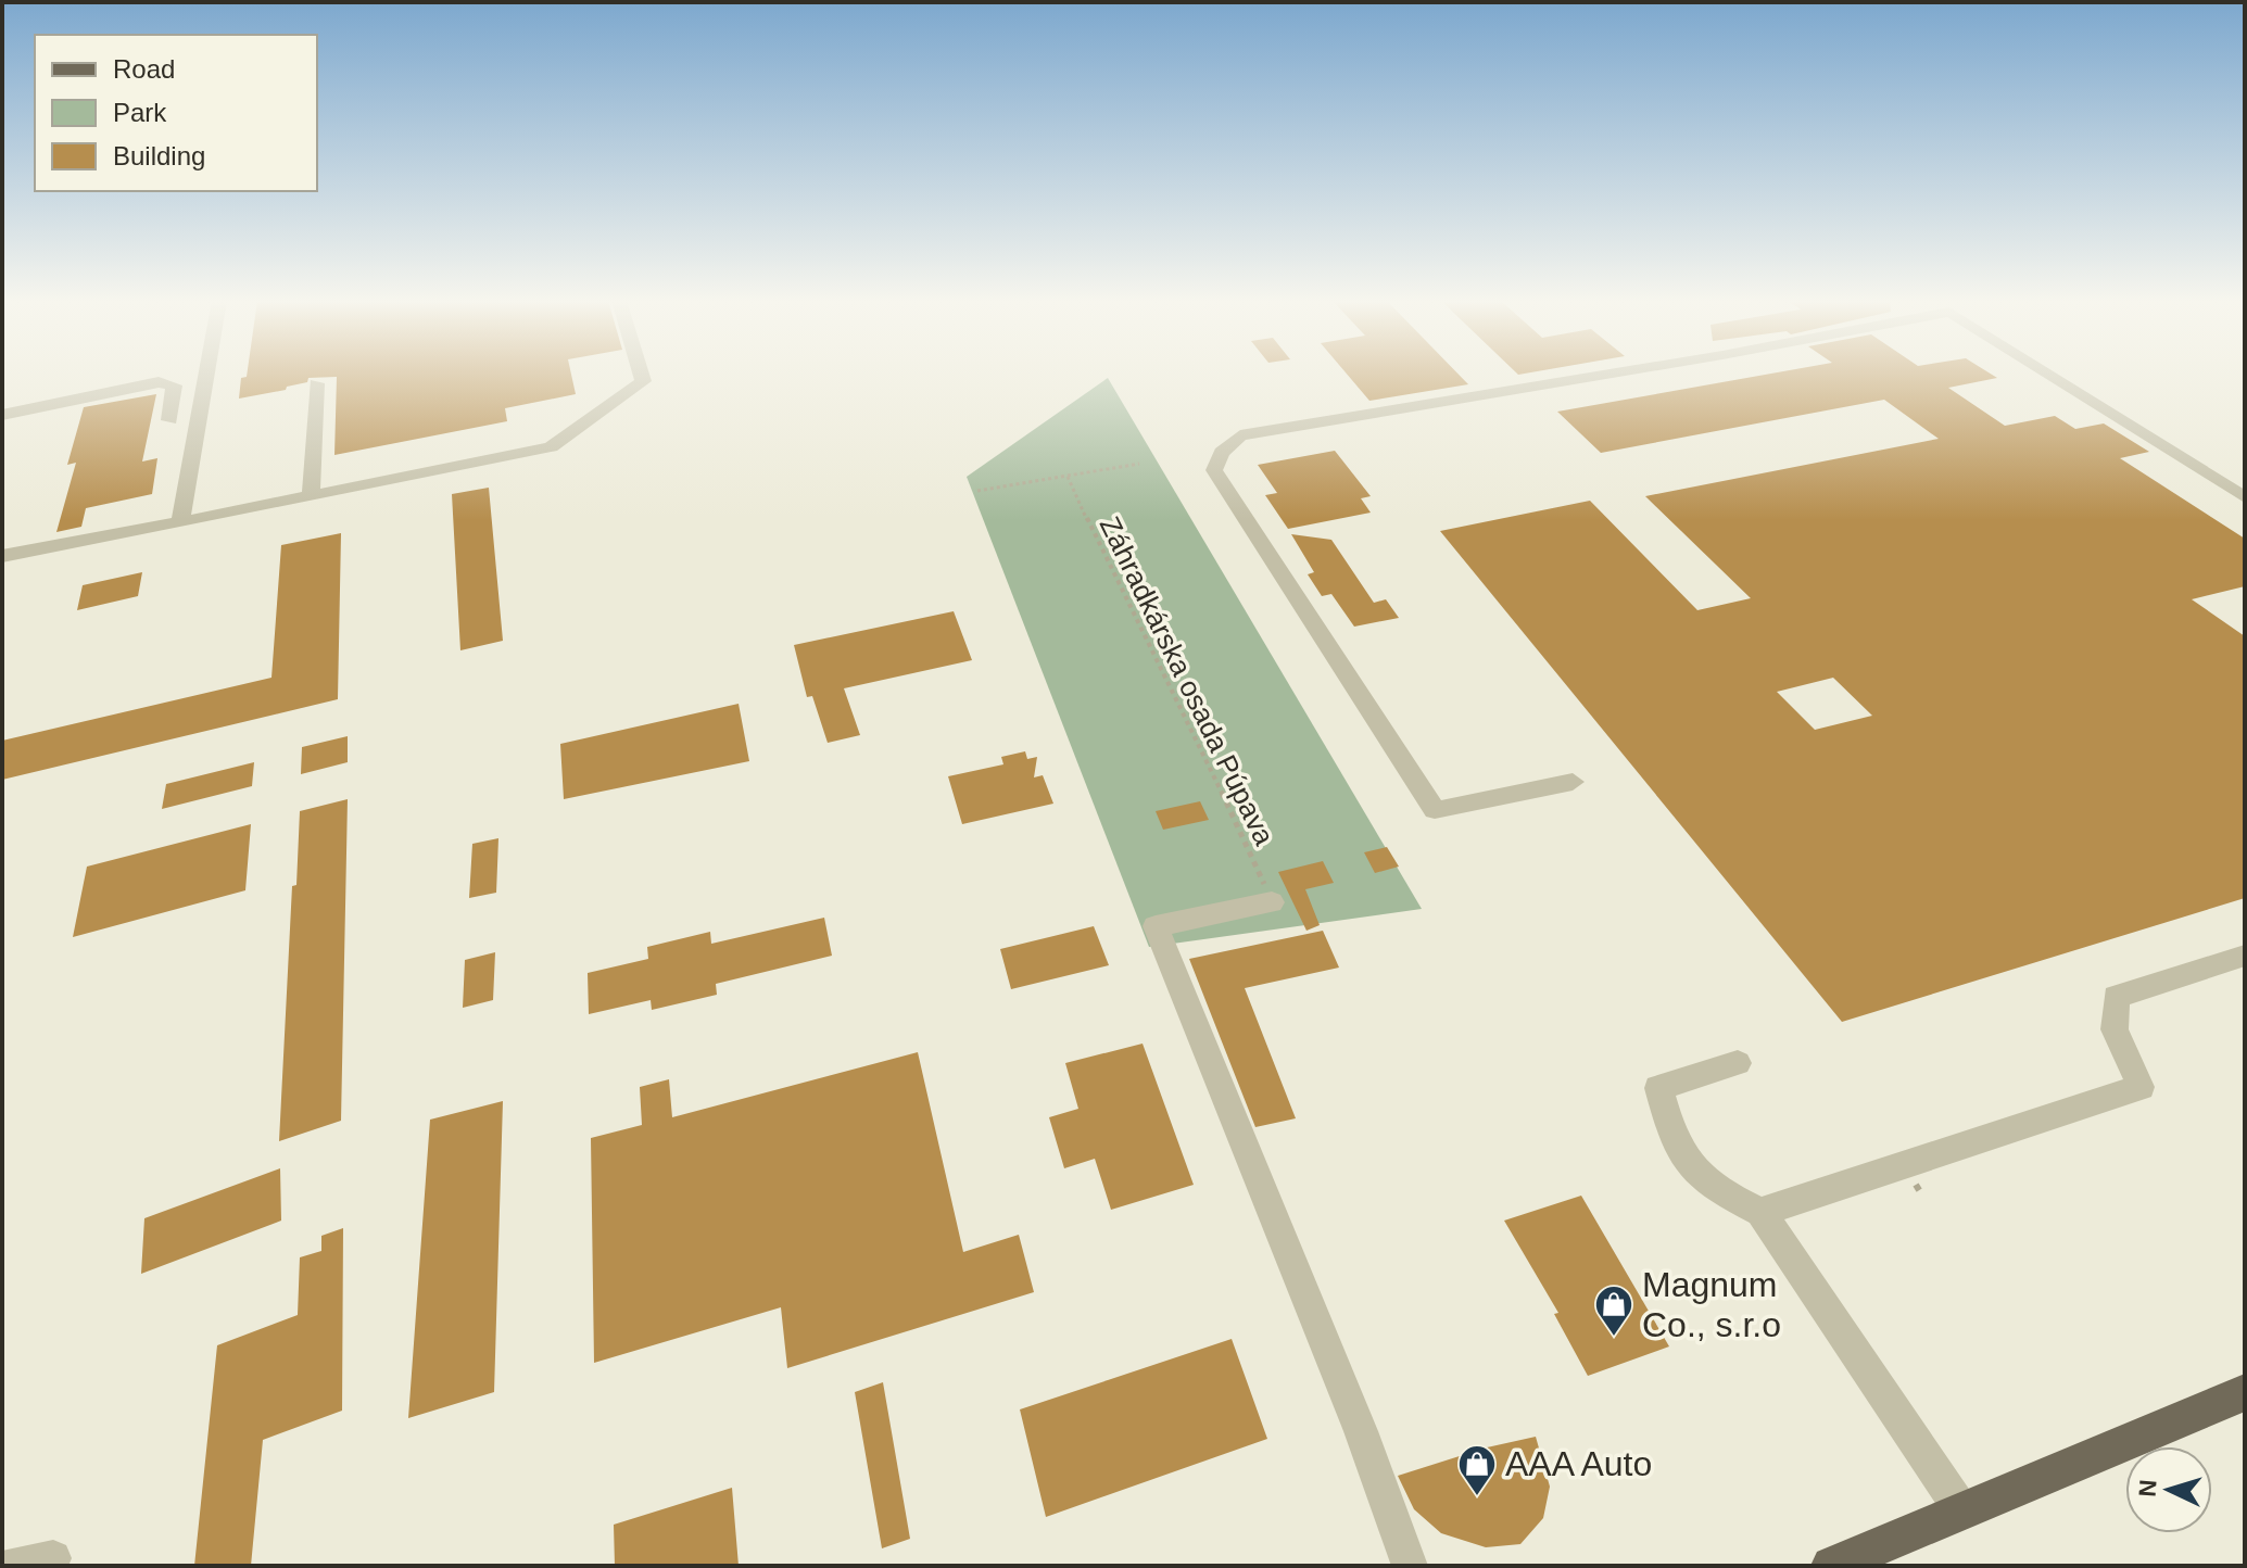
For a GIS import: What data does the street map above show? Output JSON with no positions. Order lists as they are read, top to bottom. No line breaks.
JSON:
{"streets":{"path":["Záhradkárska osada Púpava"]},"places":{"shop":["Magnum Co., s.r.o","AAA Auto"]},"legend":["Road","Park","Building"],"north":"left"}
